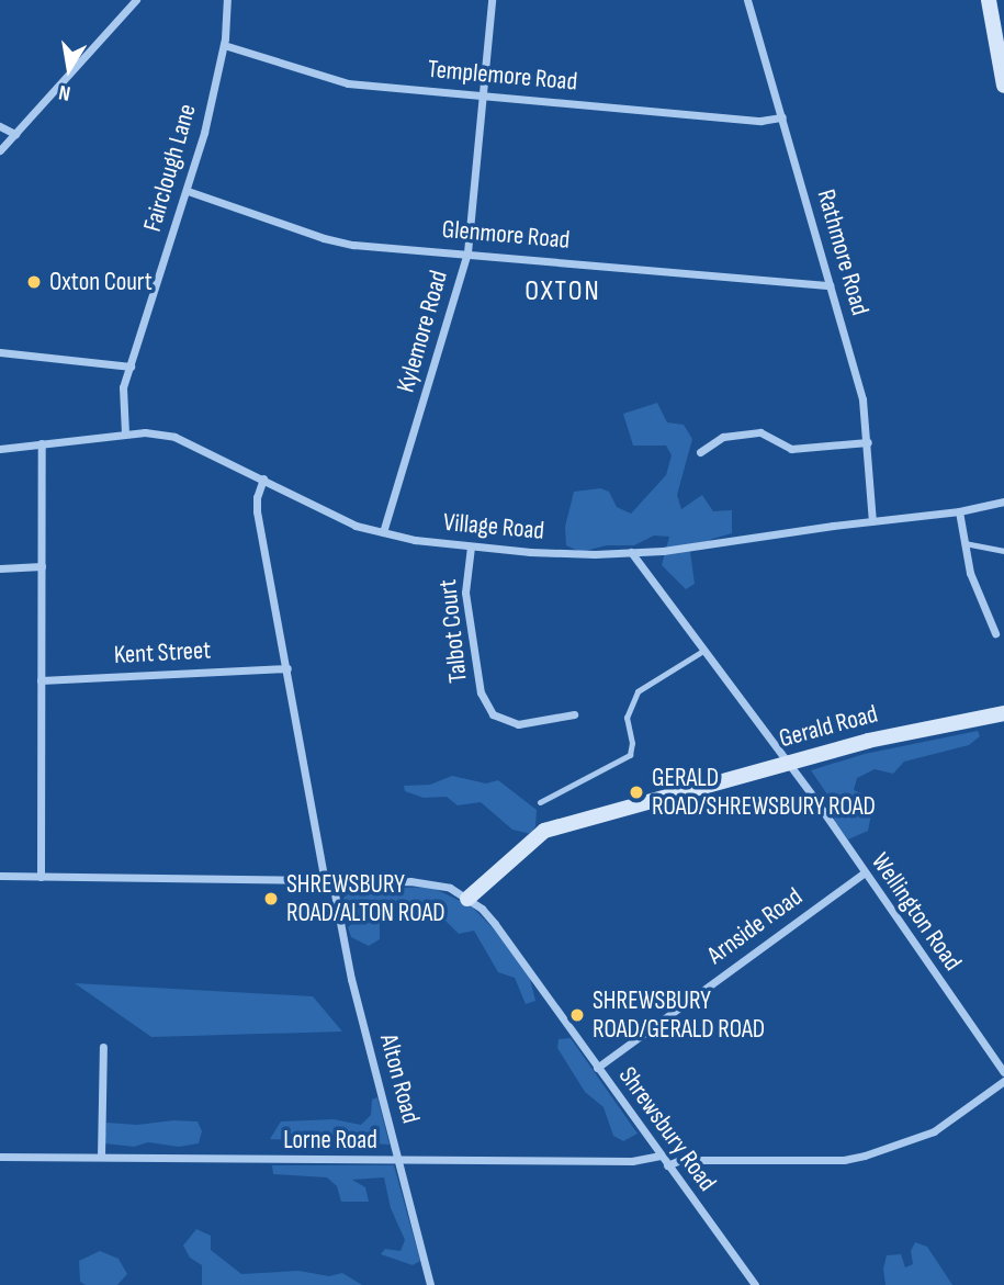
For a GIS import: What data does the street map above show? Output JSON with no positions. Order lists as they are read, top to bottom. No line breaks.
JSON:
{"streets":{"street":["Templemore Road","Fairclough Lane","Glenmore Road","Rathmore Road","Kylemore Road","Village Road","Talbot Court","Kent Street","Gerald Road","Wellington Road","Arnside Road","Alton Road","Shrewsbury Road","Lorne Road"]},"crossings":[["Templemore Road","Fairclough Lane"],["Templemore Road","Rathmore Road"],["Templemore Road","Kylemore Road"],["Fairclough Lane","Glenmore Road"],["Fairclough Lane","Village Road"],["Glenmore Road","Rathmore Road"],["Glenmore Road","Kylemore Road"],["Rathmore Road","Village Road"],["Kylemore Road","Village Road"],["Village Road","Talbot Court"],["Village Road","Wellington Road"],["Village Road","Alton Road"],["Kent Street","Alton Road"],["Gerald Road","Wellington Road"],["Gerald Road","Shrewsbury Road"],["Wellington Road","Arnside Road"],["Arnside Road","Shrewsbury Road"],["Alton Road","Shrewsbury Road"],["Alton Road","Lorne Road"],["Shrewsbury Road","Lorne Road"]],"districts":["OXTON"],"places":["Oxton Court","GERALD ROAD/SHREWSBURY ROAD","SHREWSBURY ROAD/ALTON ROAD","SHREWSBURY ROAD/GERALD ROAD"],"north":"bottom"}
